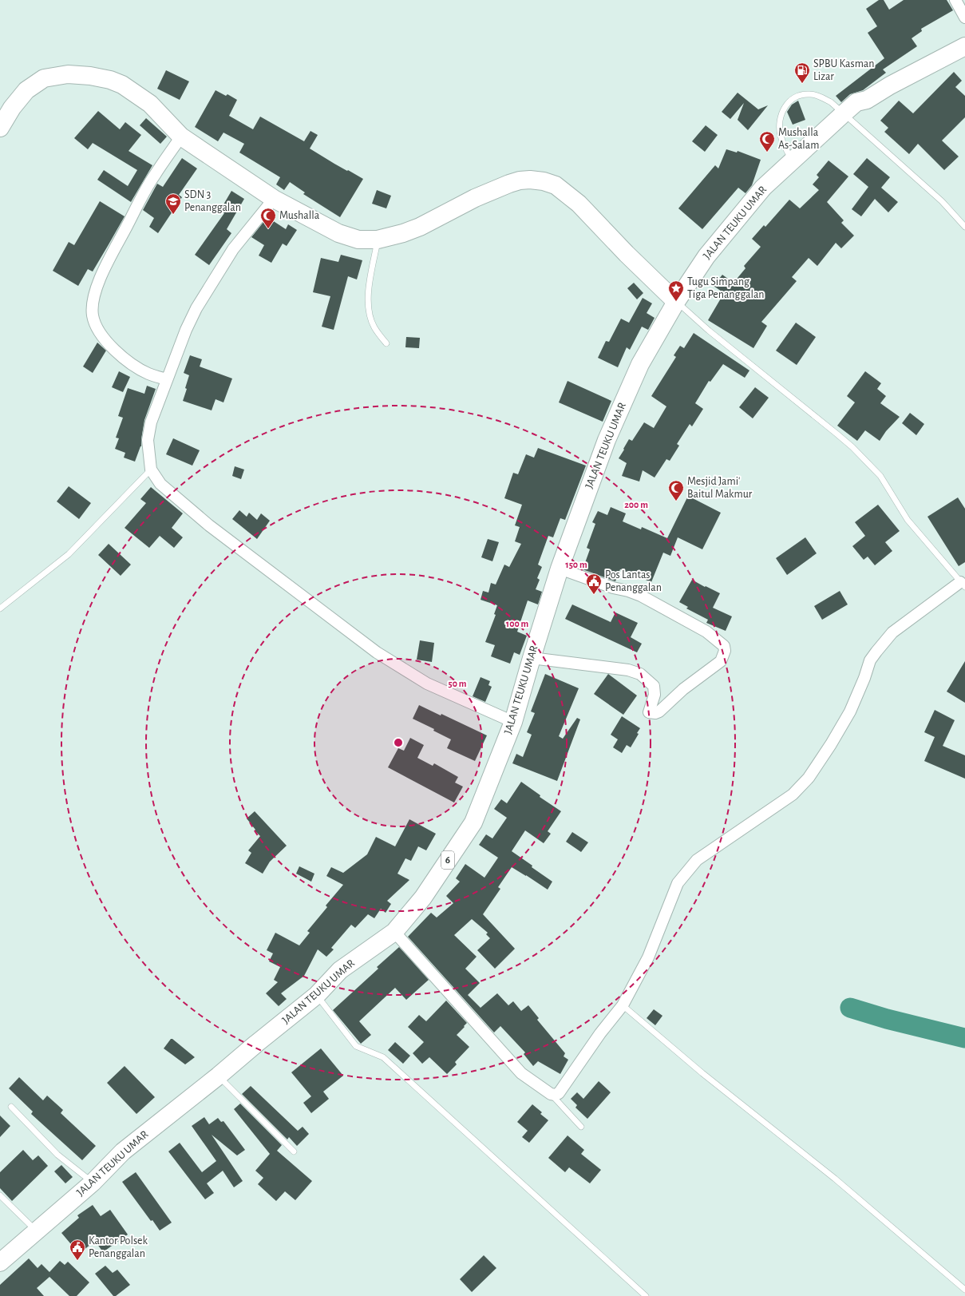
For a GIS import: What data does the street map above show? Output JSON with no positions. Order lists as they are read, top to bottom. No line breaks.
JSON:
{"streets":{"highway":["JALAN TEUKU UMAR","6"]},"places":{"fuel station":["SPBU Kasman Lizar"],"mosque":["Mushalla As-Salam","Mushalla","Mesjid Jami' Baitul Makmur"],"school or university":["SDN 3 Penanggalan"],"place":["Tugu Simpang Tiga Penanggalan"],"public building":["Pos Lantas Penanggalan","Kantor Polsek Penanggalan"]},"rings":["200 m","150 m","100 m","50 m"]}
